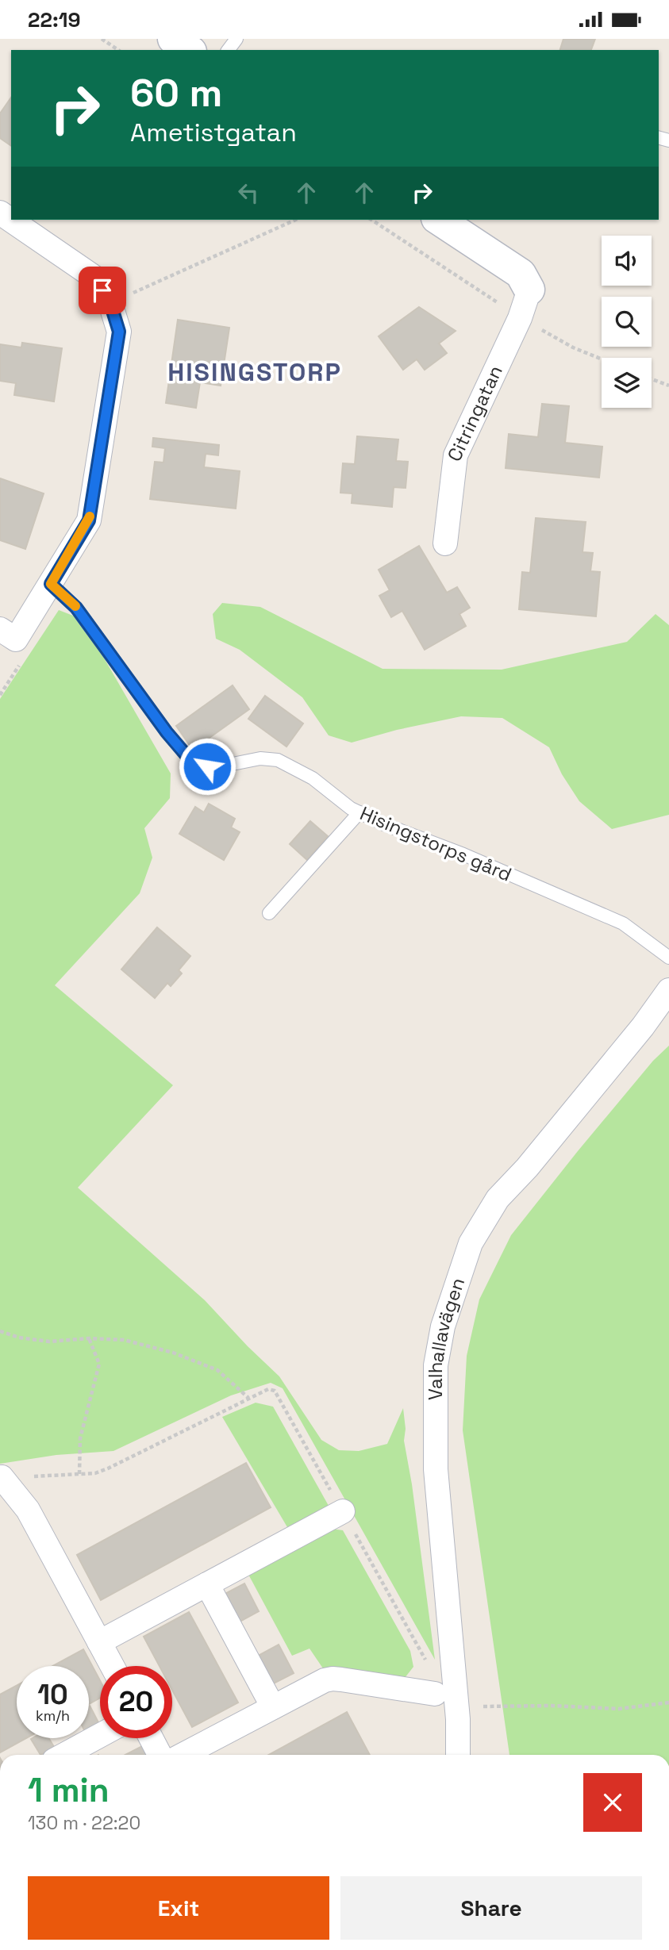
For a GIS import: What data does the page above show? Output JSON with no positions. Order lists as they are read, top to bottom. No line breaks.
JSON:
{"streets":{"street":["Citringatan","Valhallavägen"],"lane":["Hisingstorps gård"]},"districts":["HISINGSTORP"],"page":{"status":"22:19","turn":["60 m","Ametistgatan"],"speed":"10 km/h","limit":"20","heading":["1 min","130 m · 22:20"],"buttons":["Exit","Share"]}}
